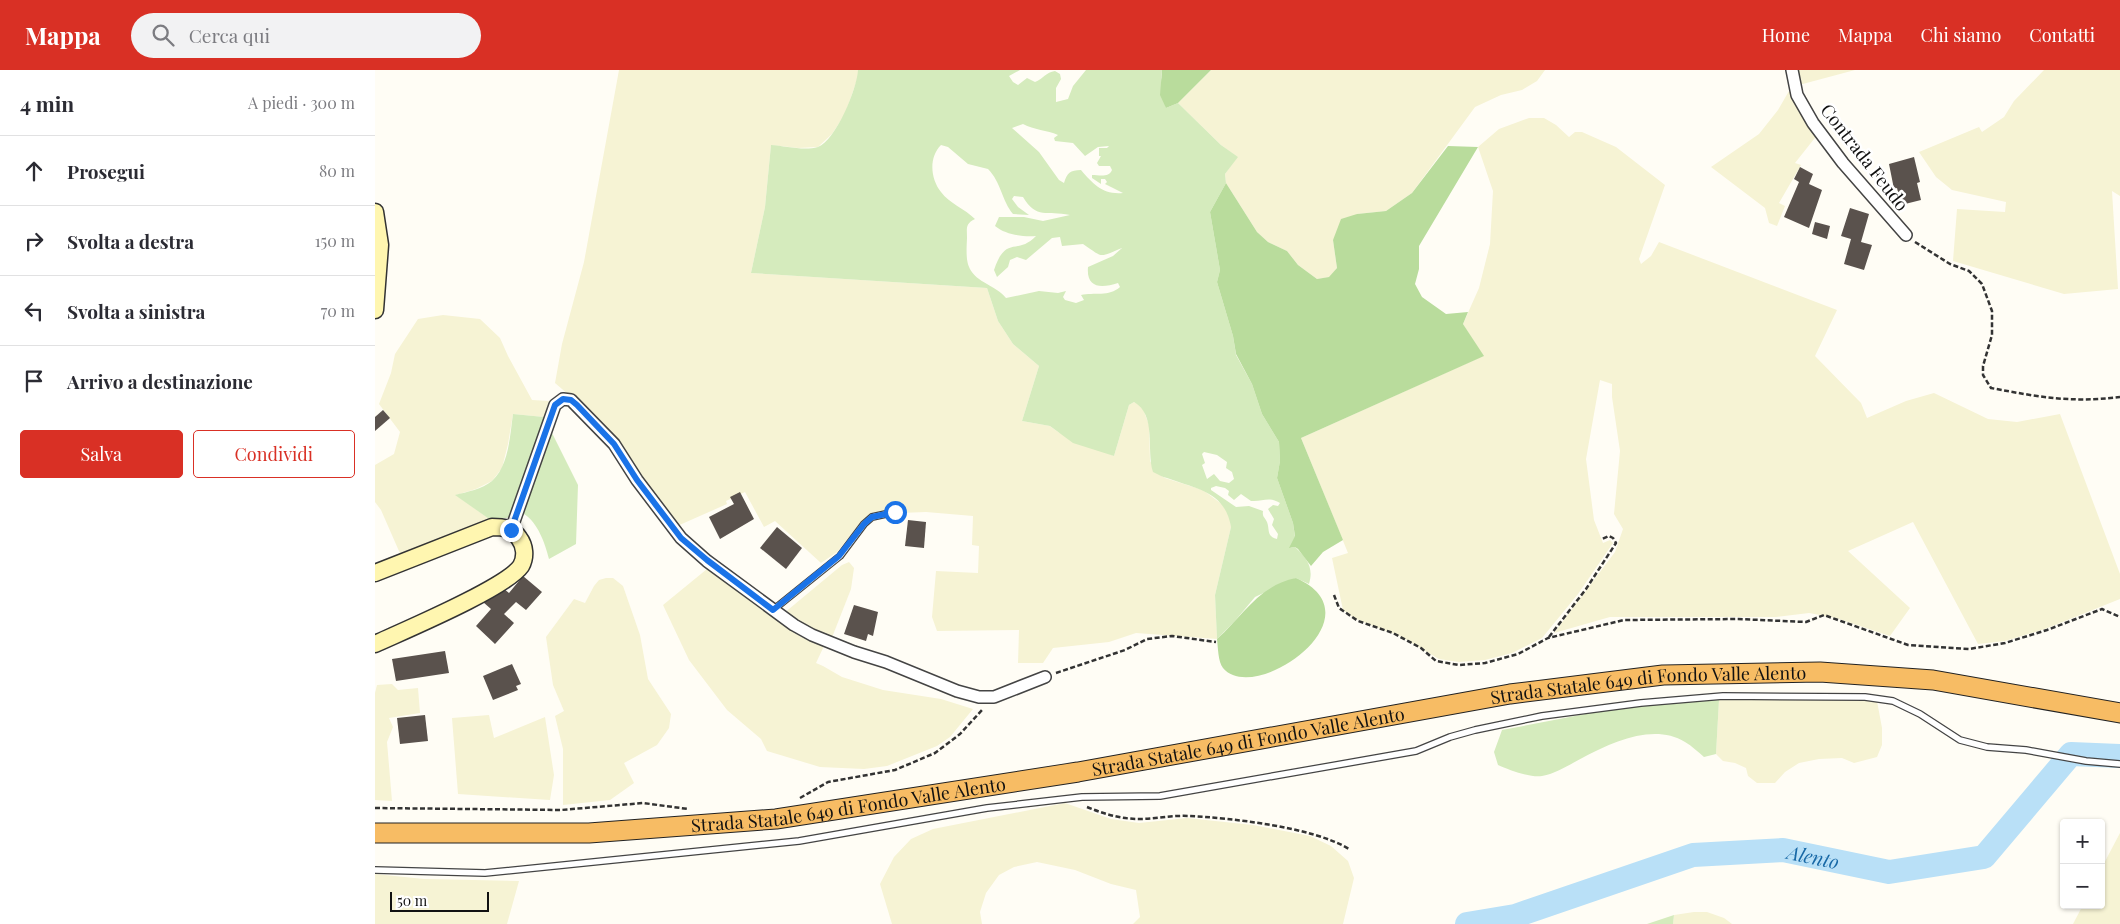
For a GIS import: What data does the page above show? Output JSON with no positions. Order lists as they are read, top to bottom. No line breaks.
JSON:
{"streets":{"highway":["Strada Statale 649 di Fondo Valle Alento"],"street":["Contrada Feudo"]},"water":["Alento"],"scale_bar":"50 m","page":{"header":"Mappa","search":"Cerca qui","nav":["Home","Mappa","Chi siamo","Contatti"],"heading":["4 min","A piedi · 300 m"],"list":[["Prosegui","80 m"],["Svolta a destra","150 m"],["Svolta a sinistra","70 m"],"Arrivo a destinazione"],"buttons":["Salva","Condividi"],"map_buttons":["+","−"],"scale":"50 m"}}
